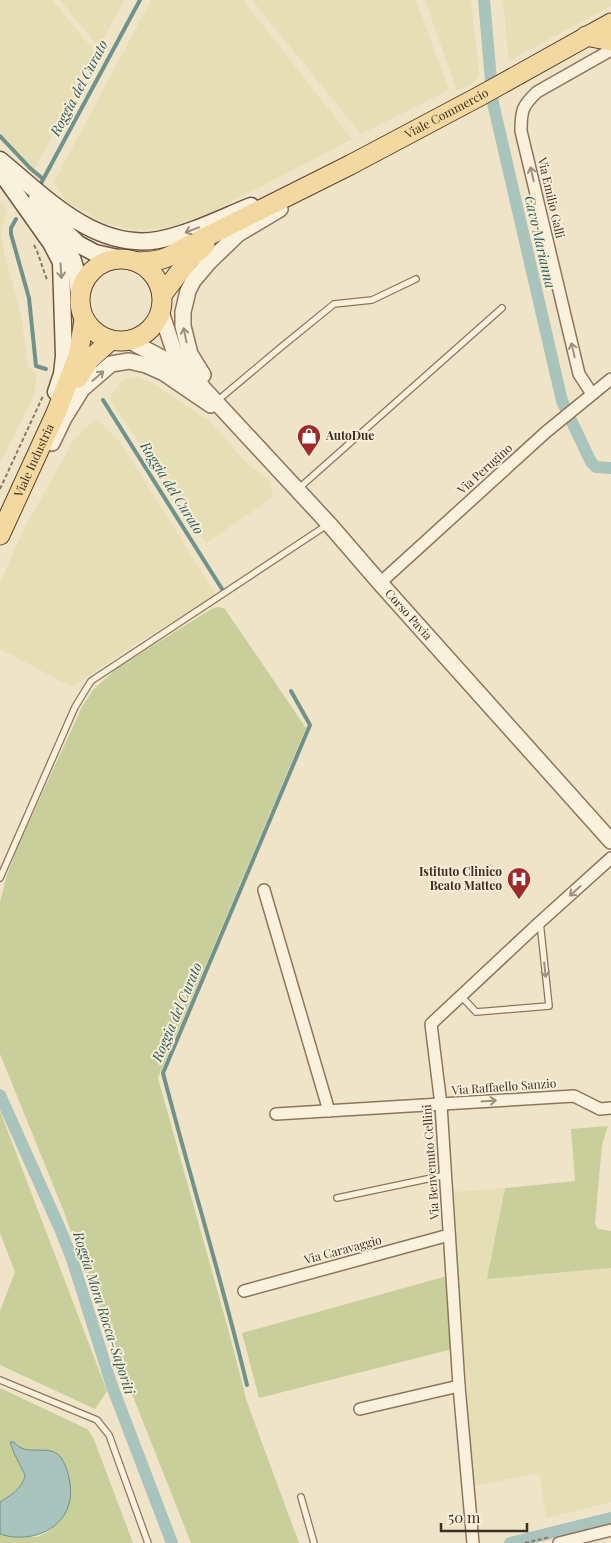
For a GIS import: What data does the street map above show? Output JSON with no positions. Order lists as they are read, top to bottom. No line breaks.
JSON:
{"streets":{"main road":["Viale Commercio","Viale Industria"],"street":["Via Emilio Galli","Via Perugino","Corso Pavia","Via Raffaello Sanzio","Via Benvenuto Cellini","Via Caravaggio"]},"crossings":[["Viale Commercio","Viale Industria"],["Via Emilio Galli","Via Perugino"],["Via Perugino","Corso Pavia"],["Via Raffaello Sanzio","Via Benvenuto Cellini"],["Via Benvenuto Cellini","Via Caravaggio"]],"one_way":["Via Emilio Galli","Via Raffaello Sanzio"],"water":["Roggia del Curato","Cavo Marianna","Roggia Mora Rocca-Saporiti"],"places":{"shop":["AutoDue"],"hospital":["Istituto Clinico Beato Matteo"]},"scale_bar":"50 m"}
